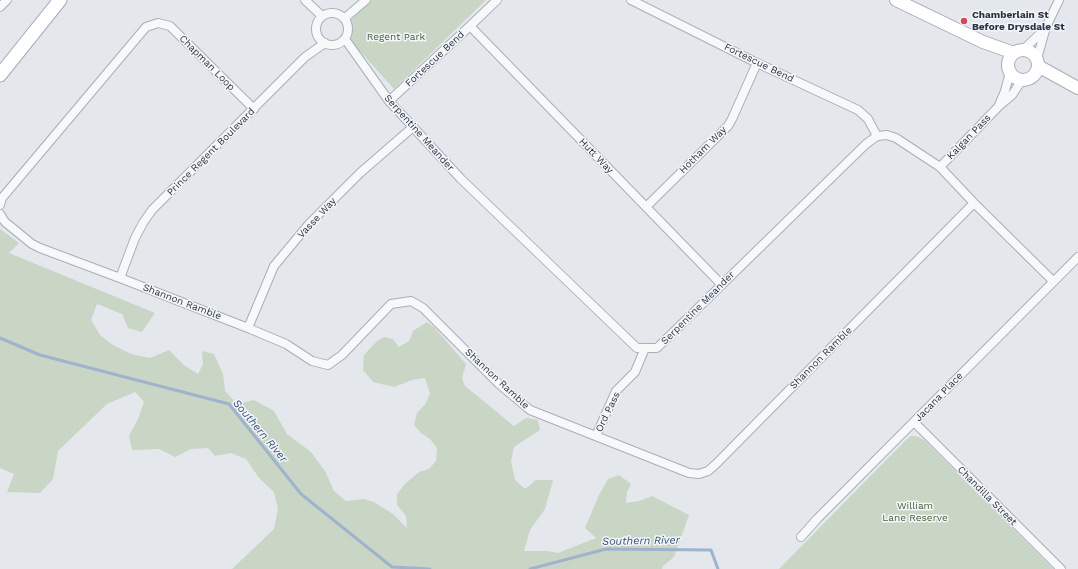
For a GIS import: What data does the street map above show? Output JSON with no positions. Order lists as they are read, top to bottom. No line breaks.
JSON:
{"streets":{"street":["Fortescue Bend","Chapman Loop","Serpentine Meander","Kalgan Pass","Hotham Way","Prince Regent Boulevard","Hutt Way","Vasse Way","Shannon Ramble","Jacana Place","Ord Pass","Chandilla Street"]},"crossings":[["Fortescue Bend","Serpentine Meander"],["Fortescue Bend","Hotham Way"],["Fortescue Bend","Hutt Way"],["Chapman Loop","Prince Regent Boulevard"],["Serpentine Meander","Prince Regent Boulevard"],["Serpentine Meander","Hutt Way"],["Serpentine Meander","Vasse Way"],["Serpentine Meander","Ord Pass"],["Hotham Way","Hutt Way"],["Prince Regent Boulevard","Shannon Ramble"],["Vasse Way","Shannon Ramble"],["Shannon Ramble","Ord Pass"],["Jacana Place","Chandilla Street"]],"water":["Southern River"],"parks":["Regent Park","William Lane Reserve"],"places":["Chamberlain St Before Drysdale St"]}
